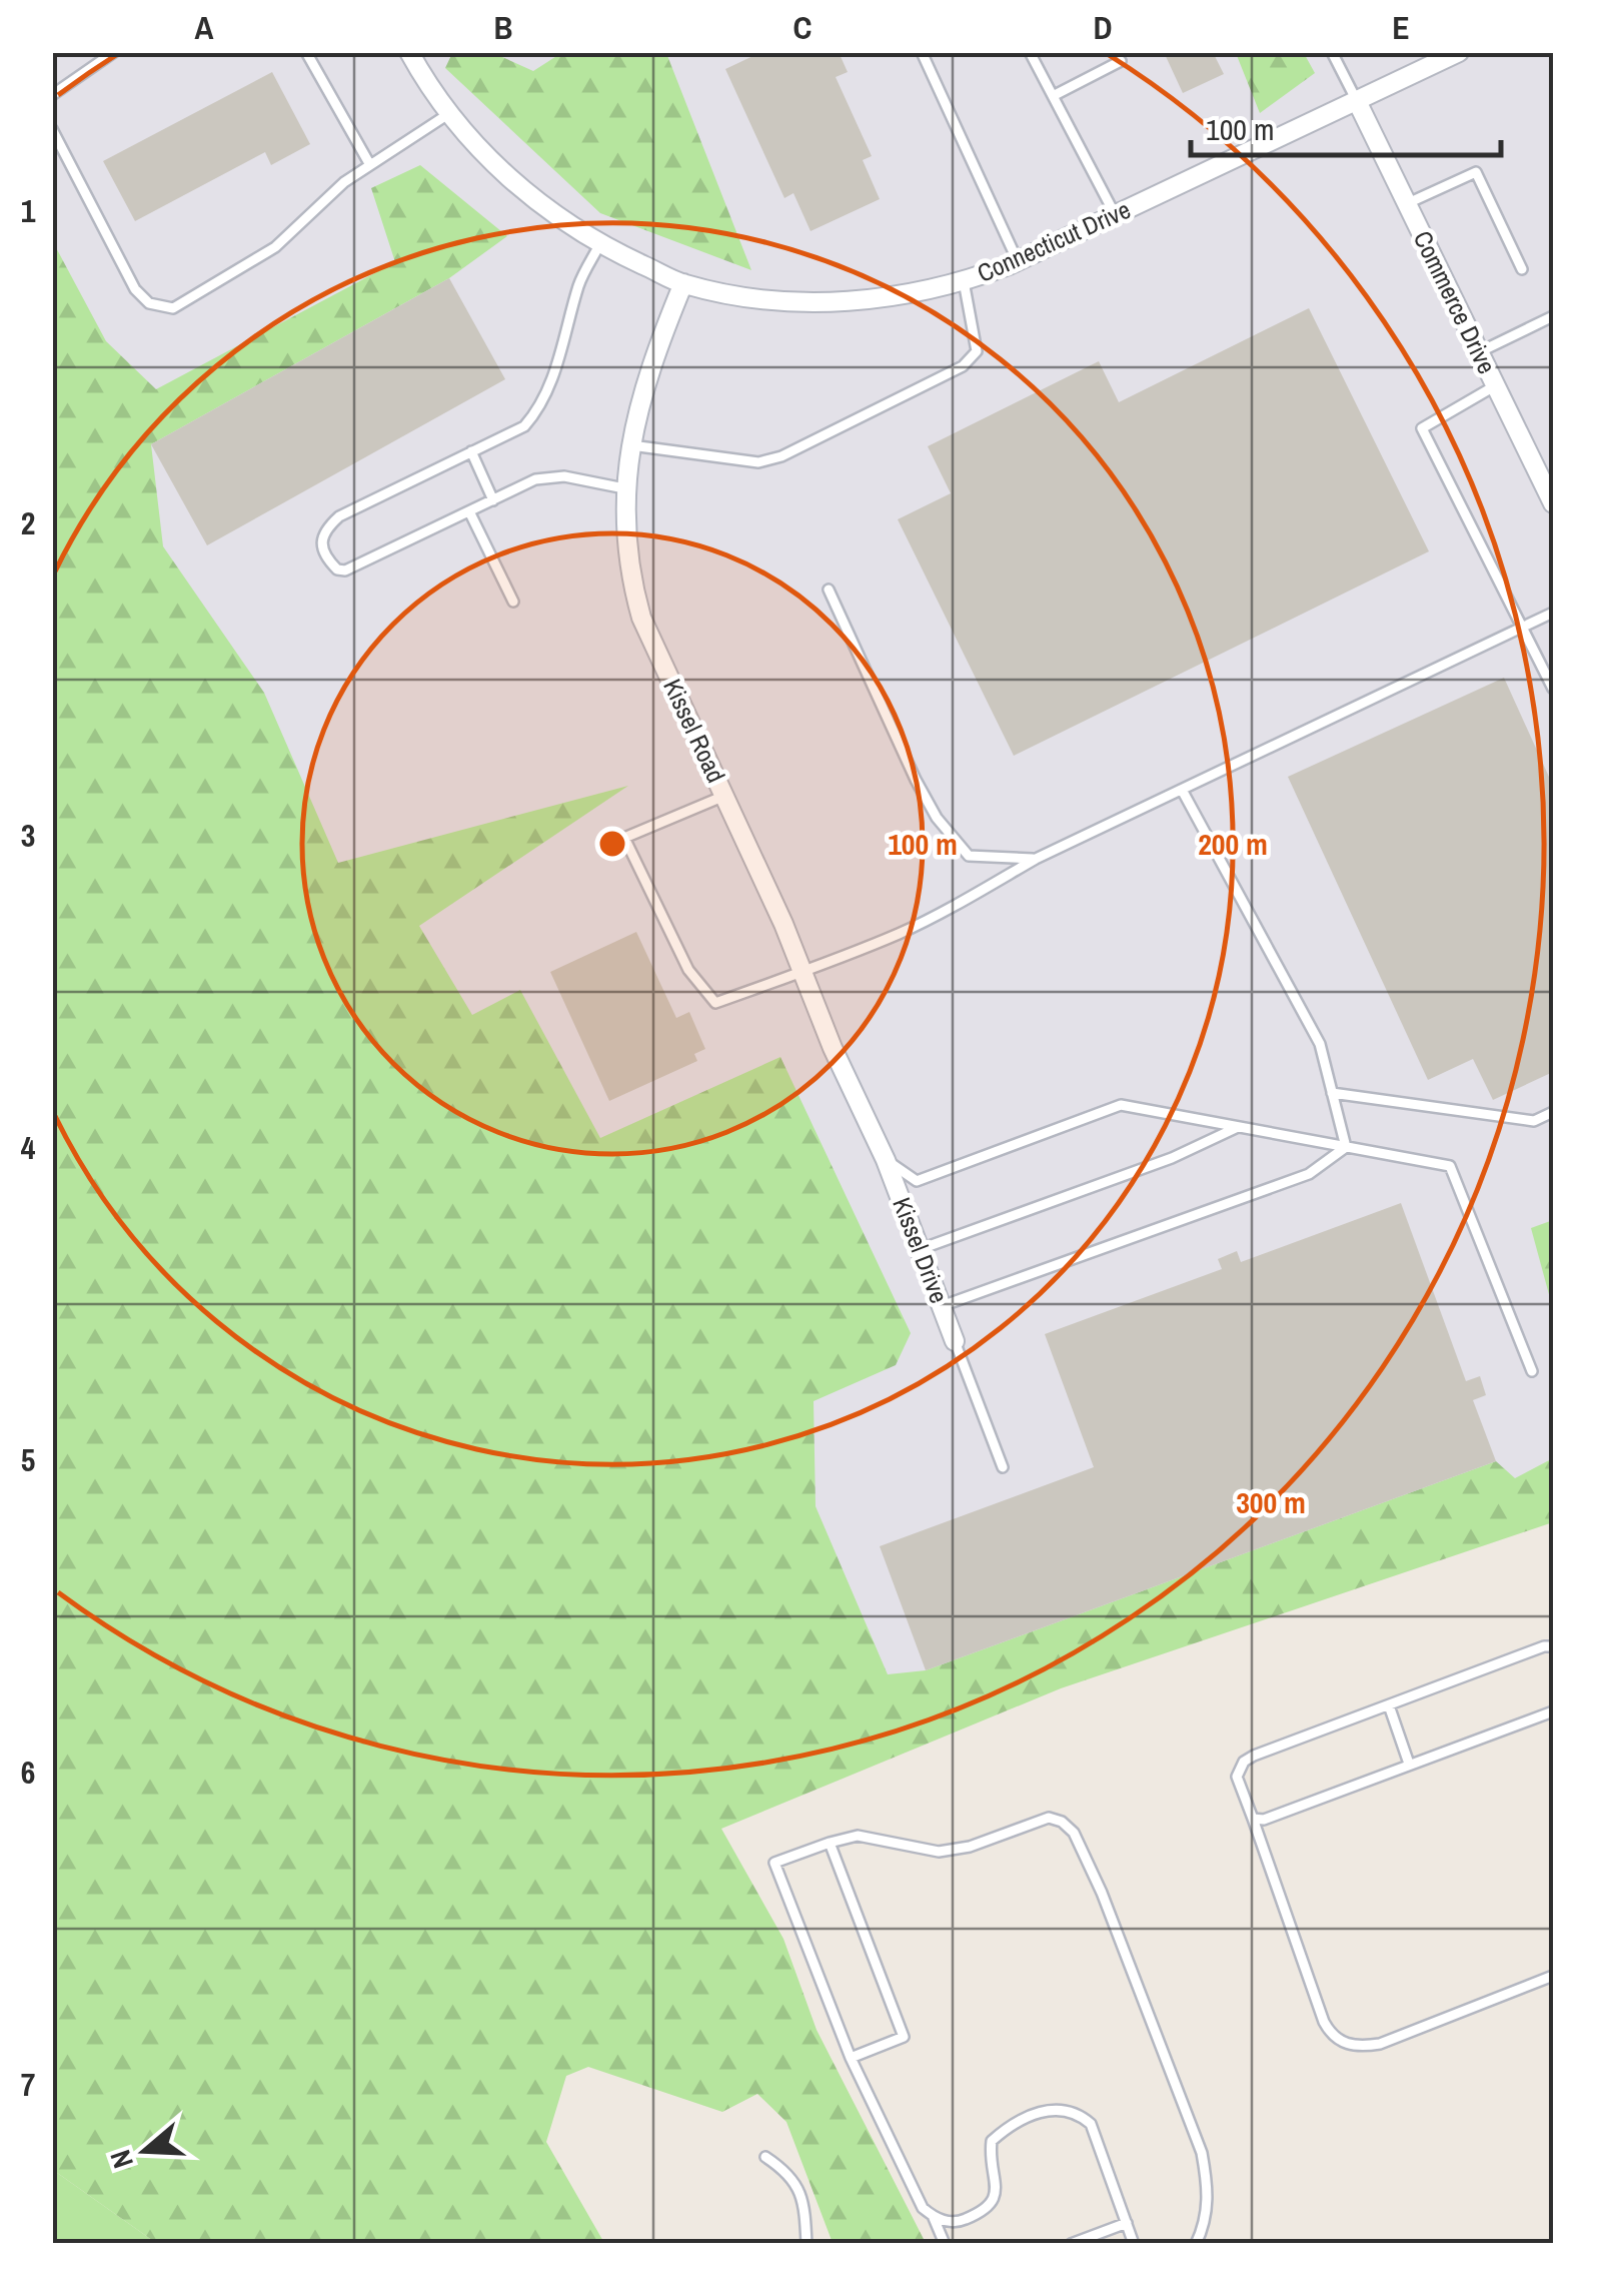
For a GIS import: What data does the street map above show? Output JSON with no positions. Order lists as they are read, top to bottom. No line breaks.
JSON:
{"streets":{"street":["Connecticut Drive","Commerce Drive","Kissel Road","Kissel Drive"]},"crossings":[["Connecticut Drive","Commerce Drive"],["Connecticut Drive","Kissel Road"],["Kissel Road","Kissel Drive"]],"scale_bar":"100 m","north":"left","grid":{"columns":["A","B","C","D","E"],"rows":["1","2","3","4","5","6","7"]},"rings":["100 m","200 m","300 m"]}
